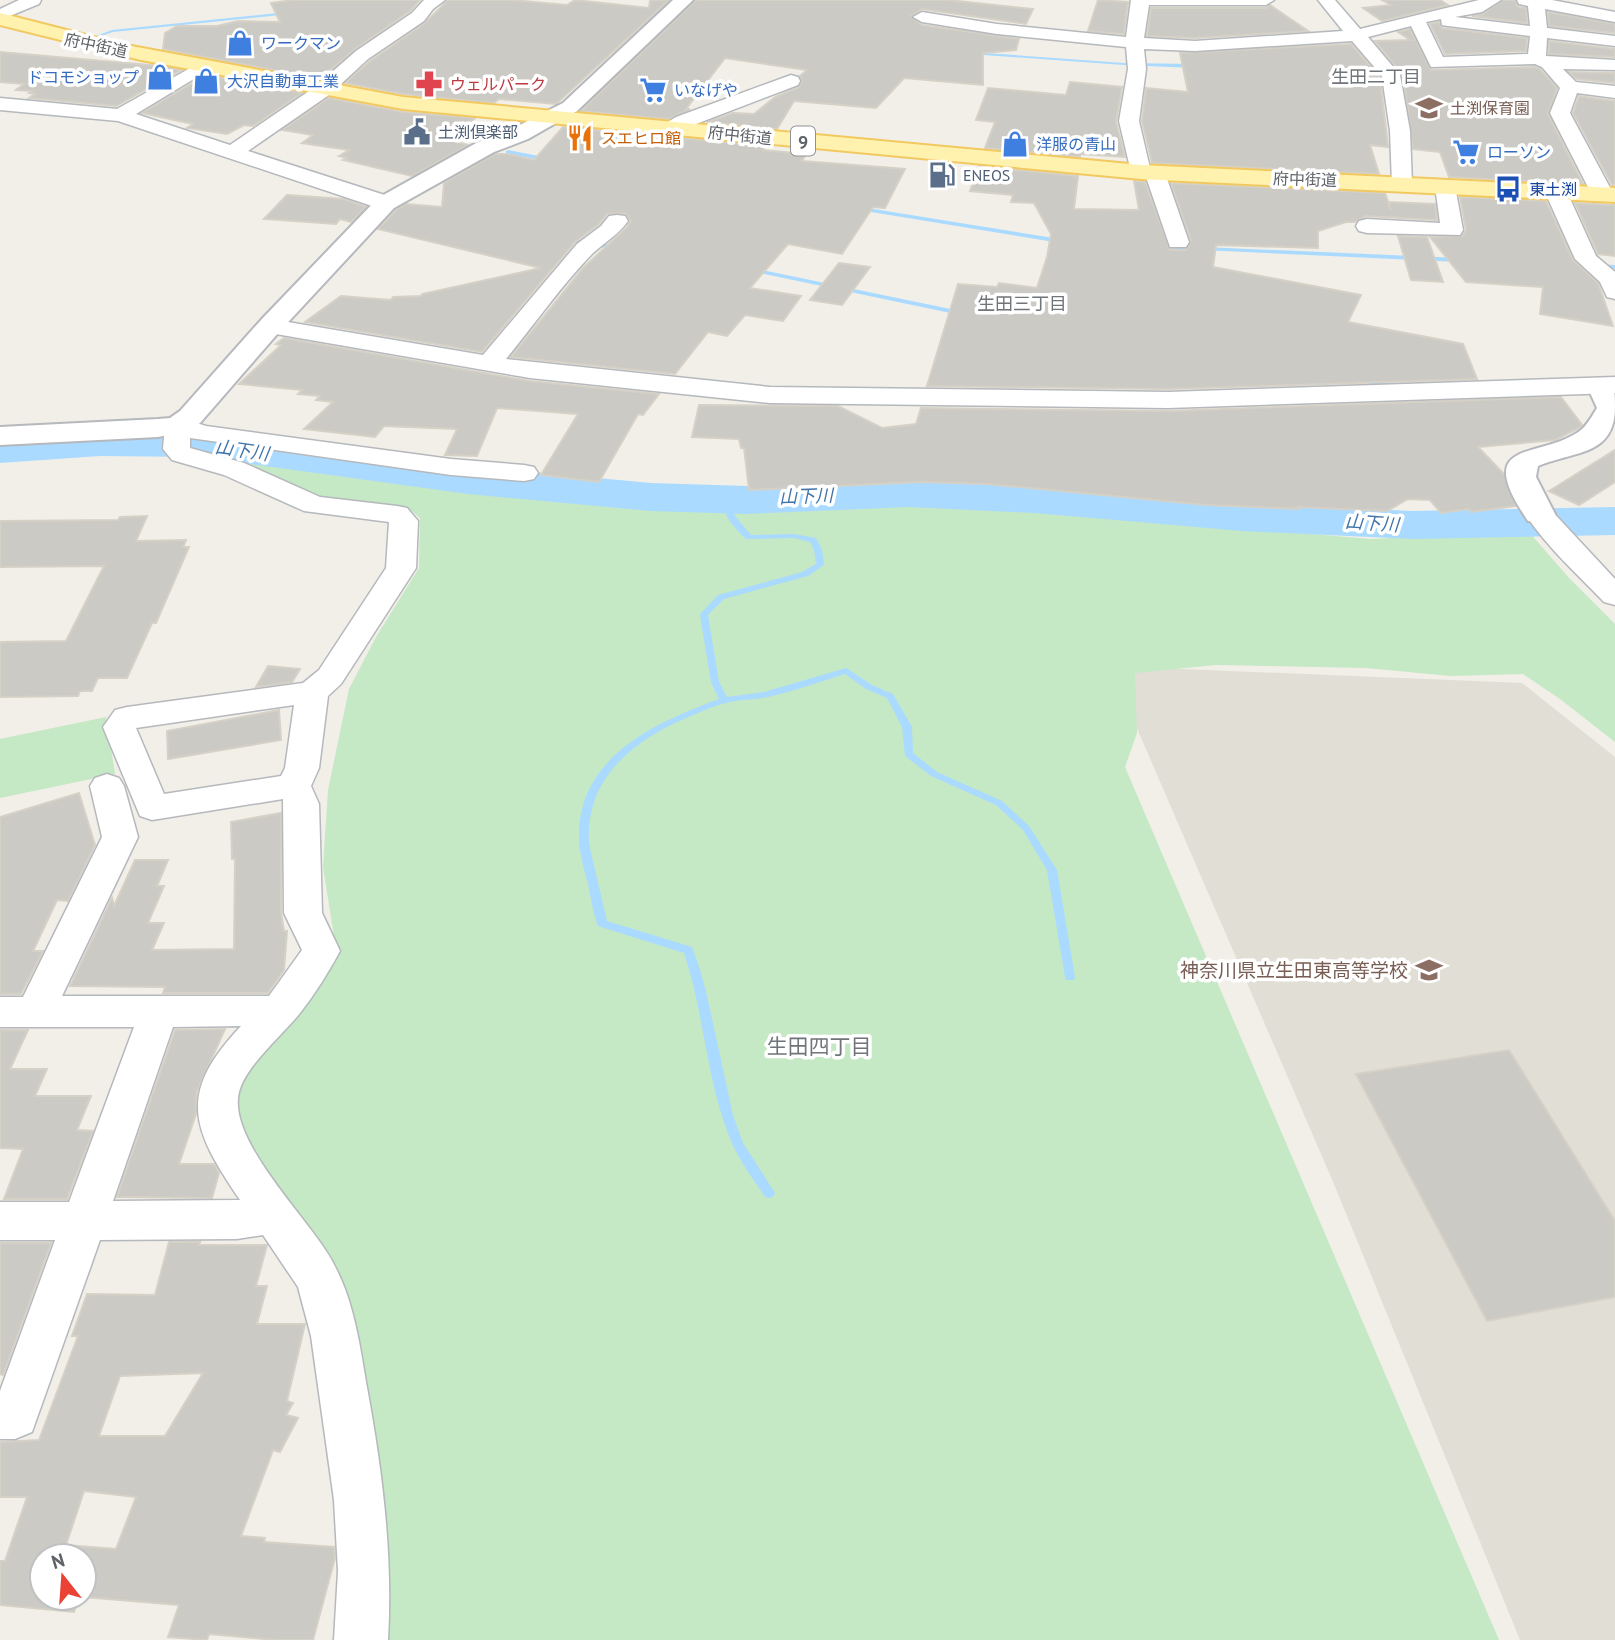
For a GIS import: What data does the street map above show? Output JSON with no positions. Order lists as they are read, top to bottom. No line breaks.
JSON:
{"streets":{"main road":["府中街道","9"]},"districts":["生田二丁目","生田三丁目","生田四丁目"],"water":["山下川"],"places":{"shop":["ワークマン","ドコモショップ","大沢自動車工業","洋服の青山"],"pharmacy":["ウェルパーク"],"supermarket":["いなげや","ローソン"],"school or university":["土渕保育園","神奈川県立生田東高等学校"],"public building":["土渕倶楽部"],"restaurant":["スエヒロ館"],"fuel station":["ENEOS"],"bus stop":["東土渕"]},"north":"top"}
